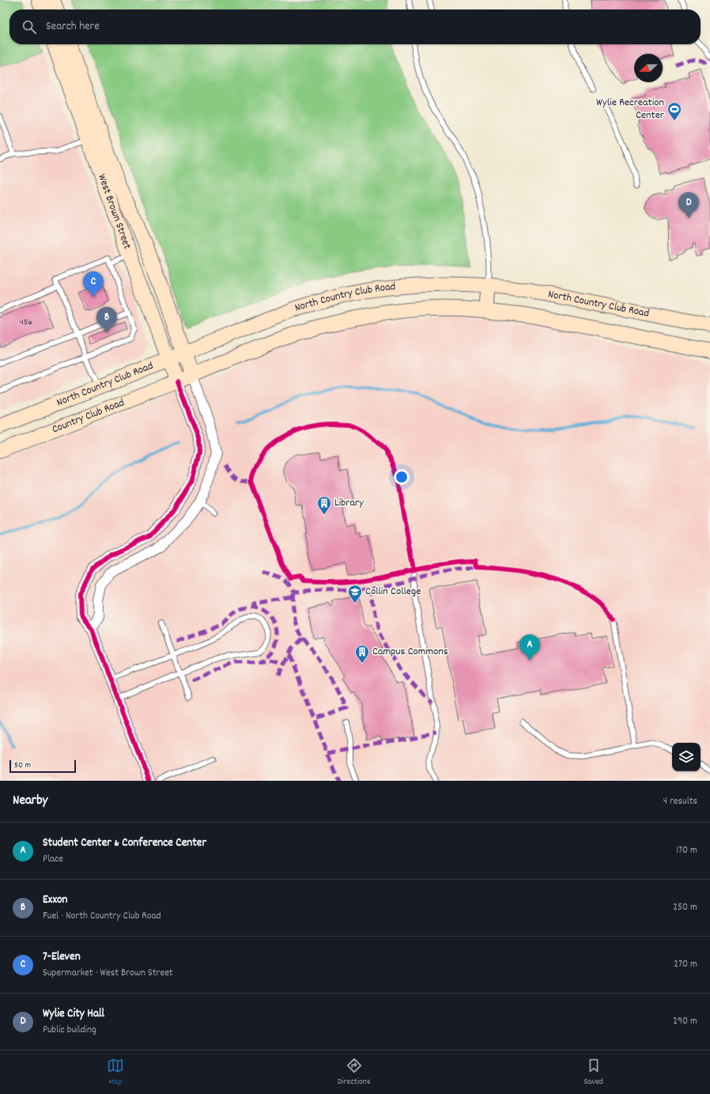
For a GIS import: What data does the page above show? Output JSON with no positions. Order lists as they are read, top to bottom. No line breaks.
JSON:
{"streets":{"main road":["West Brown Street","North Country Club Road","Country Club Road"]},"crossings":[["West Brown Street","North Country Club Road"],["West Brown Street","Country Club Road"],["North Country Club Road","Country Club Road"]],"places":{"sports":["Wylie Recreation Center"],"building":["Library","Campus Commons"],"school or university":["Collin College"]},"house_numbers":["456"],"scale_bar":"50 m","north":"left","page":{"search":"Search here","pins":["D","C","B","A"],"scale":"50 m","heading":["Nearby","4 results"],"list":[{"mark":"A","name":"Student Center & Conference Center","note":"Place","value":"170 m"},{"mark":"B","name":"Exxon","note":"Fuel · North Country Club Road","value":"250 m"},{"mark":"C","name":"7-Eleven","note":"Supermarket · West Brown Street","value":"270 m"},{"mark":"D","name":"Wylie City Hall","note":"Public building","value":"290 m"}],"nav":["Map","Directions","Saved"]}}
